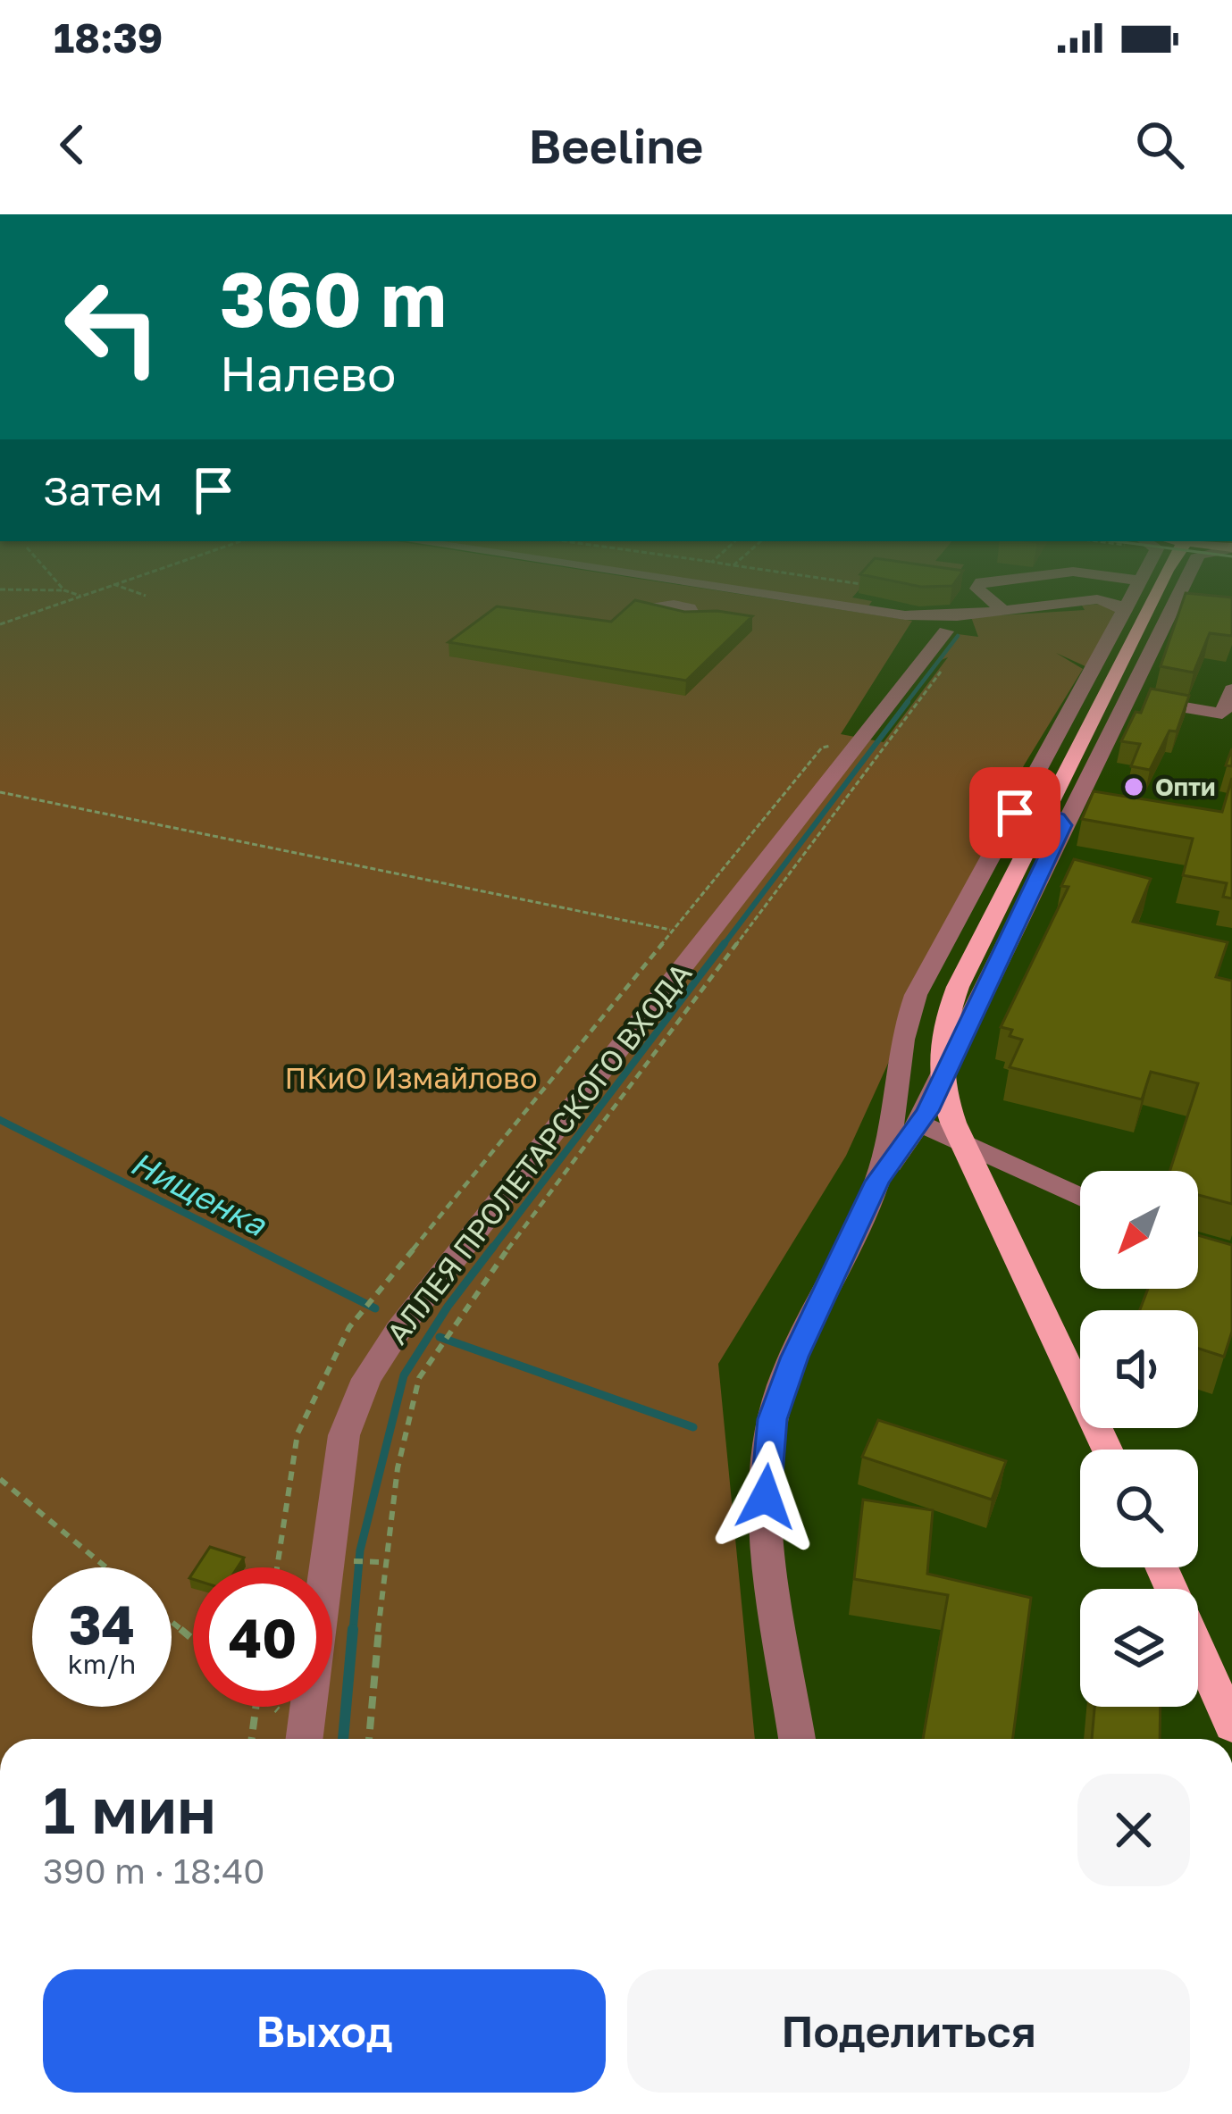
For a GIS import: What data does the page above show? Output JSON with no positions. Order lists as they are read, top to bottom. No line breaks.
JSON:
{"streets":{"street":["АЛЛЕЯ ПРОЛЕТАРСКОГО ВХОДА"]},"water":["Нищенка"],"parks":["ПКиО Измайлово"],"places":["Опти"],"north":"bottom left","page":{"status":"18:39","header":"Beeline","turn":["360 m","Налево"],"then":"Затем","speed":"34 km/h","limit":"40","heading":["1 мин","390 m · 18:40"],"buttons":["Выход","Поделиться"]}}
